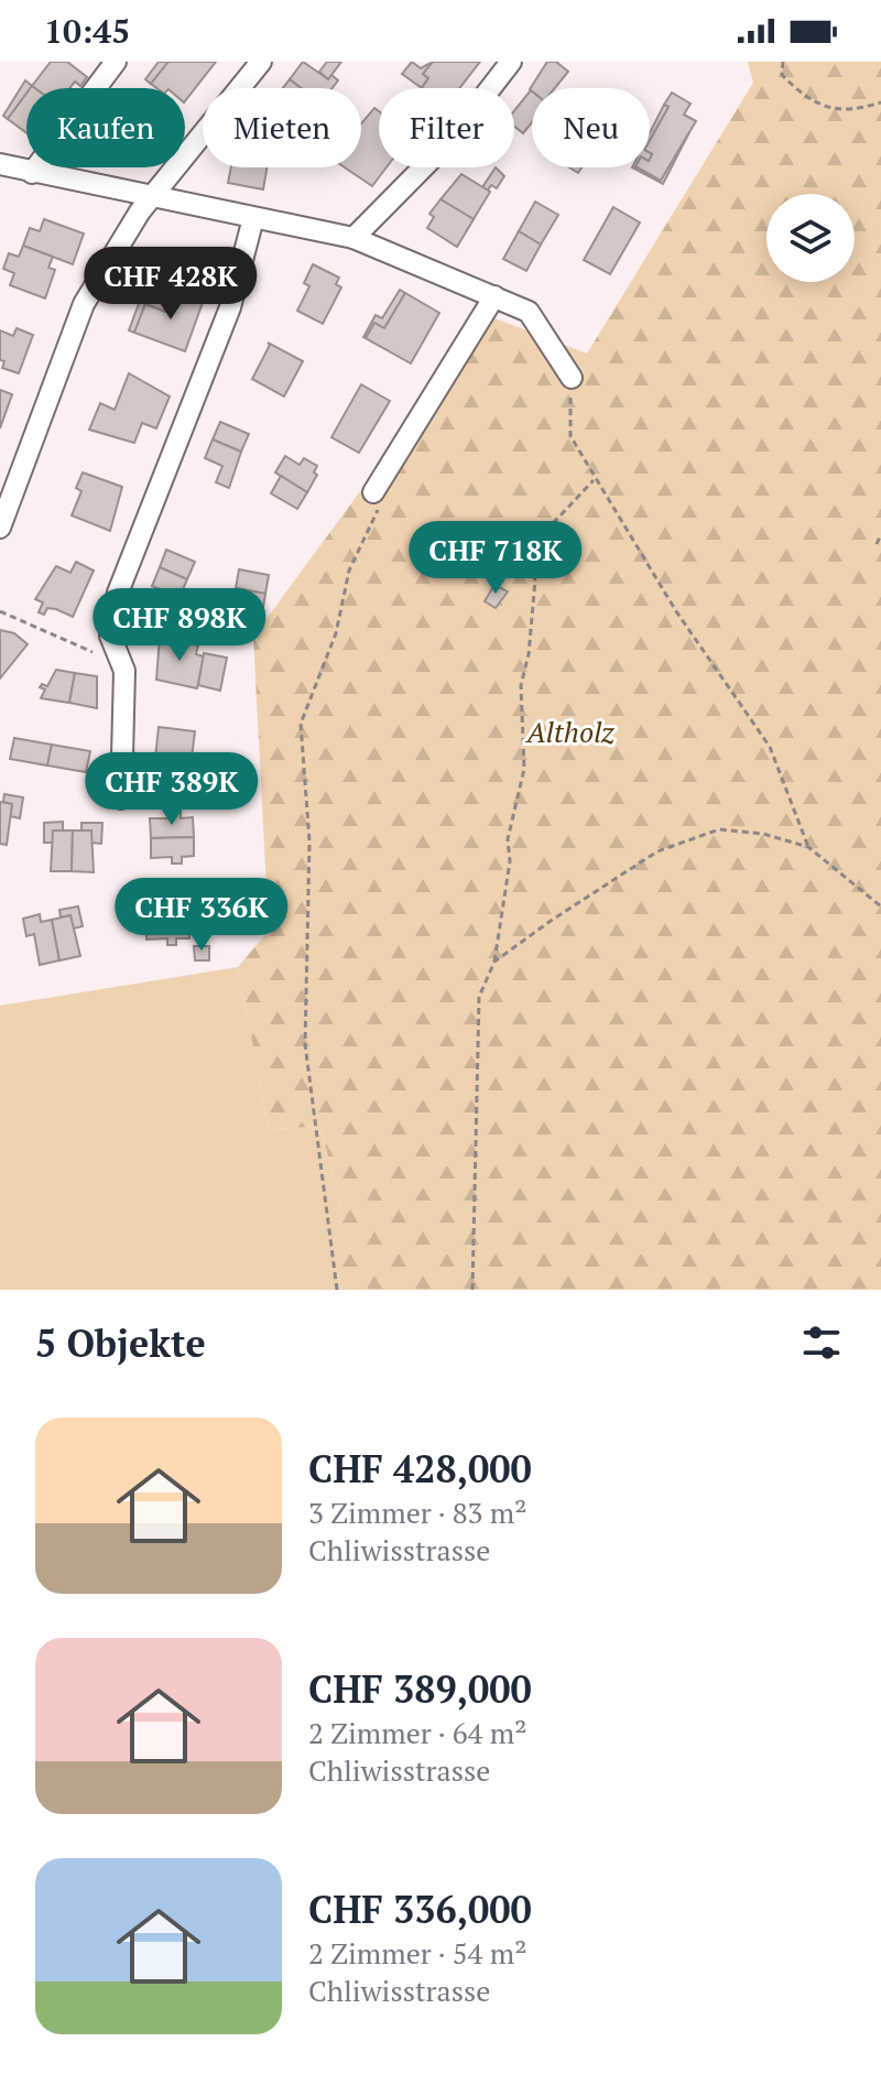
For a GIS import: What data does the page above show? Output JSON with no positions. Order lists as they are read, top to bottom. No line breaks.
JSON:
{"parks":["Altholz"],"page":{"status":"10:45","chip":["Kaufen","Mieten","Filter","Neu"],"price":["CHF 428K","CHF 718K","CHF 898K","CHF 389K","CHF 336K"],"heading":"5 Objekte","list":[{"name":"CHF 428,000","note":"3 Zimmer · 83 m² · Chliwisstrasse"},{"name":"CHF 389,000","note":"2 Zimmer · 64 m² · Chliwisstrasse"},{"name":"CHF 336,000","note":"2 Zimmer · 54 m² · Chliwisstrasse"}]}}
